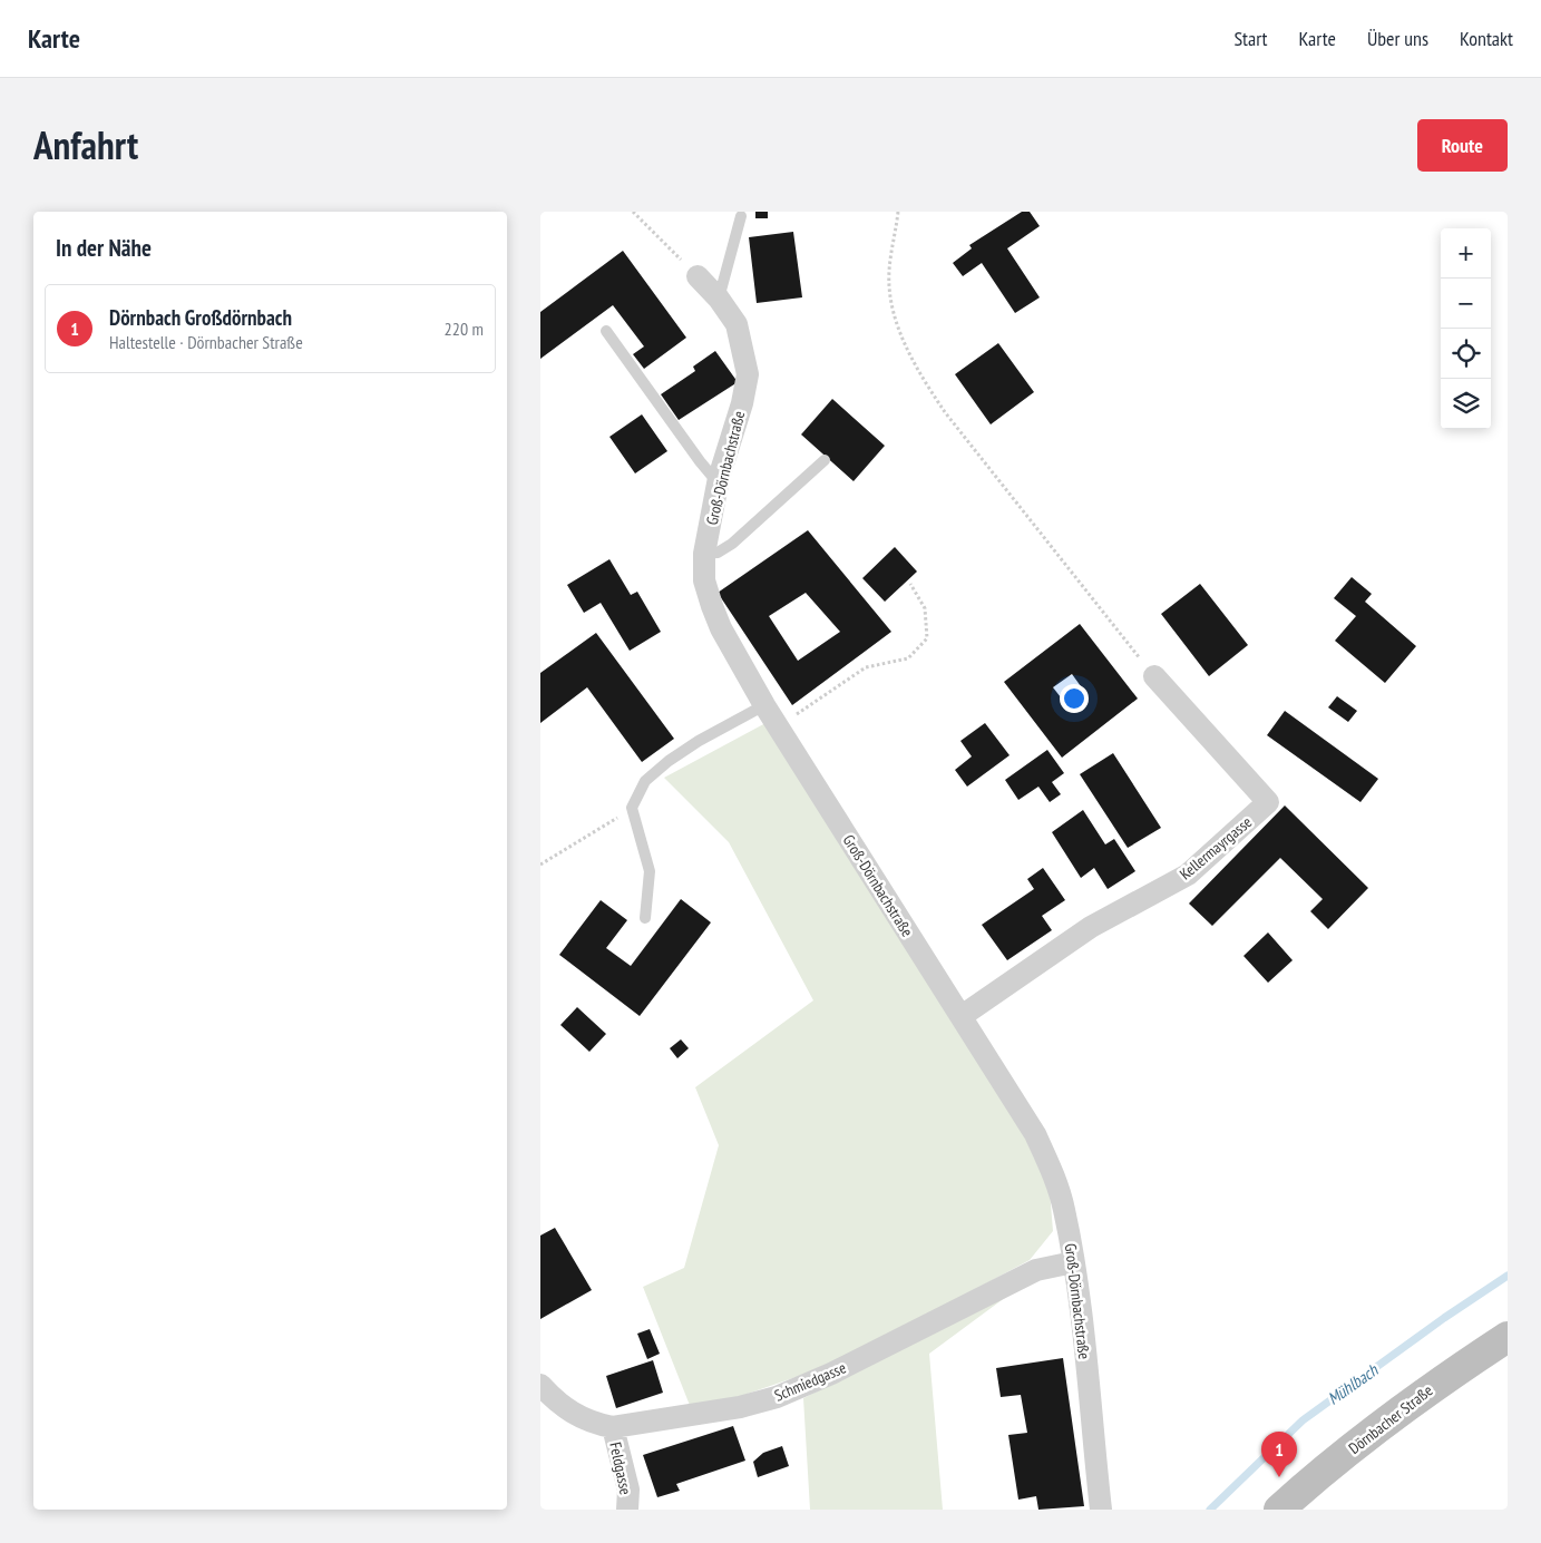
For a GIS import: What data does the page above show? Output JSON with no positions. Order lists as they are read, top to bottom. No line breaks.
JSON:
{"streets":{"street":["Groß-Dörnbachstraße","Kellermayrgasse","Schmiedgasse","Dörnbacher Straße","Feldgasse"]},"crossings":[["Groß-Dörnbachstraße","Kellermayrgasse"],["Groß-Dörnbachstraße","Schmiedgasse"],["Schmiedgasse","Feldgasse"]],"water":["Mühlbach"],"page":{"header":"Karte","nav":["Start","Karte","Über uns","Kontakt"],"title":"Anfahrt","buttons":"Route","heading":"In der Nähe","map_buttons":["+","−"],"list":[{"mark":"1","name":"Dörnbach Großdörnbach","note":"Haltestelle · Dörnbacher Straße","value":"220 m"}],"pins":"1"}}
